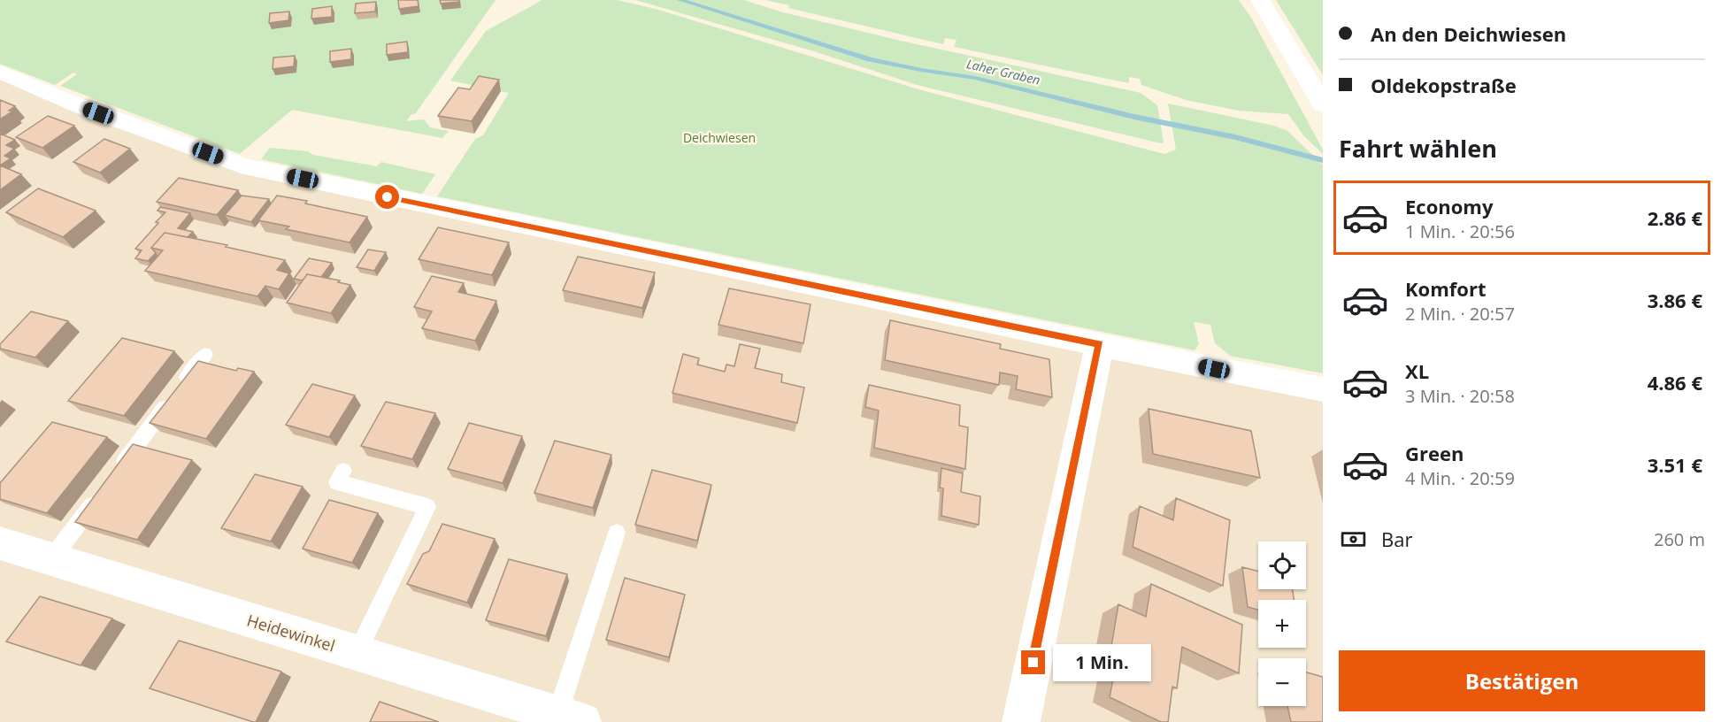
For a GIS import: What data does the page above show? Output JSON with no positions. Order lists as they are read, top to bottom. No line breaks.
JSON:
{"streets":{"street":["Heidewinkel"]},"water":["Laher Graben"],"parks":["Deichwiesen"],"page":{"banner":["An den Deichwiesen","Oldekopstraße"],"heading":"Fahrt wählen","list":[{"name":"Economy","note":"1 Min. · 20:56","value":"2.86 €"},{"name":"Komfort","note":"2 Min. · 20:57","value":"3.86 €"},{"name":"XL","note":"3 Min. · 20:58","value":"4.86 €"},{"name":"Green","note":"4 Min. · 20:59","value":"3.51 €"}],"pay":["Bar","260 m"],"map_buttons":["+","−"],"buttons":"Bestätigen","bubble":"1 Min."}}
